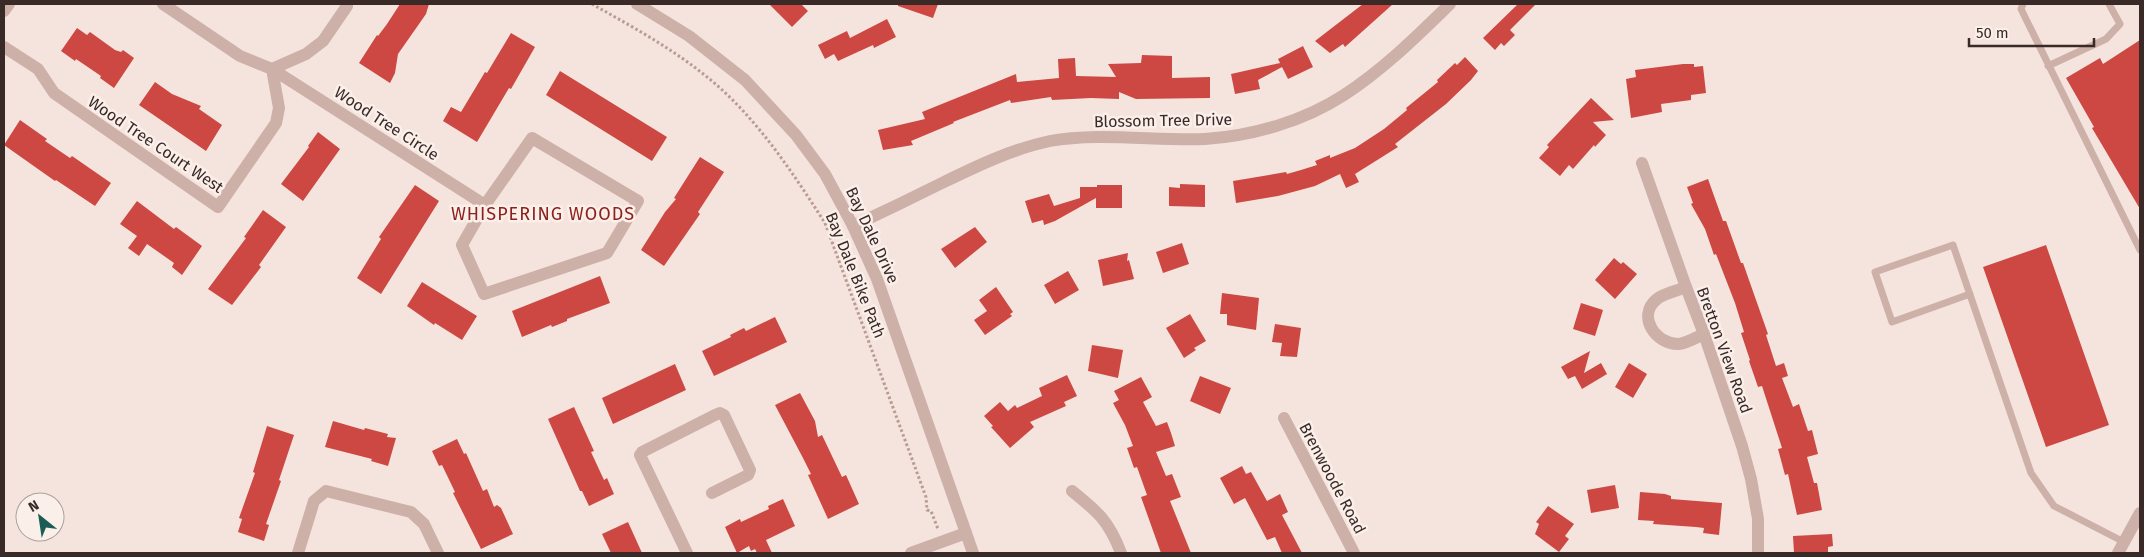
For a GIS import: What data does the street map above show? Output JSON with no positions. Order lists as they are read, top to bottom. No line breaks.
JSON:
{"streets":{"street":["Blossom Tree Drive","Wood Tree Circle","Wood Tree Court West","Bay Dale Drive","Bretton View Road","Brenwoode Road"],"path":["Bay Dale Bike Path"]},"crossings":[["Blossom Tree Drive","Bay Dale Drive"],["Wood Tree Circle","Wood Tree Court West"]],"districts":["WHISPERING WOODS"],"scale_bar":"50 m","north":"top left"}
